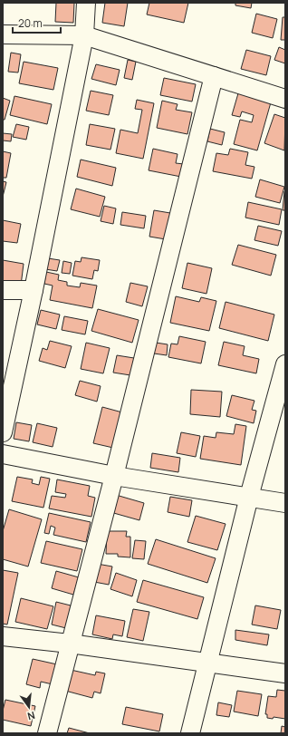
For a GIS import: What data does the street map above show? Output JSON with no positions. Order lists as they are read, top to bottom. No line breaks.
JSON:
{"scale_bar":"20 m","north":"bottom"}
